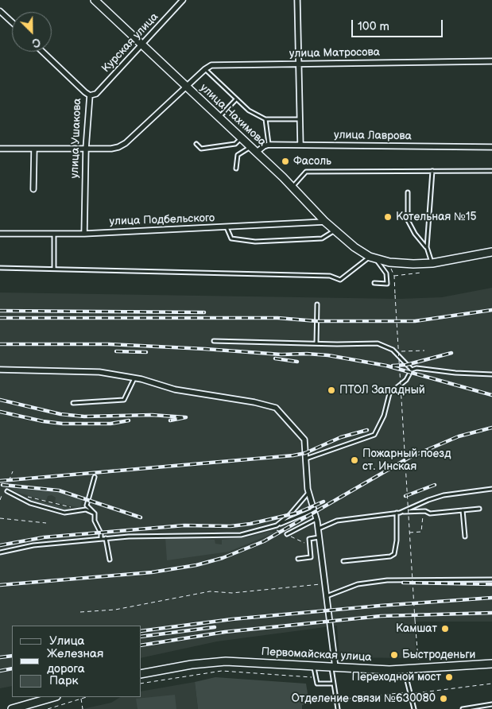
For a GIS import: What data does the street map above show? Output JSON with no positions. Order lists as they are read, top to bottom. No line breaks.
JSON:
{"streets":{"street":["Курская улица","улица Матросова","улица Нахимова","улица Лаврова","улица Ушакова","улица Подбельского","Первомайская улица"]},"crossings":[["Курская улица","улица Нахимова"],["Курская улица","улица Ушакова"],["улица Нахимова","улица Подбельского"],["улица Ушакова","улица Подбельского"]],"places":["Фасоль","Котельная №15","ПТОЛ Западный","Пожарный поезд ст. Инская","Камшат","Быстроденьги","Переходной мост","Отделение связи №630080"],"legend":["Улица","Железная дорога","Парк"],"scale_bar":"100 m","north":"bottom right"}
